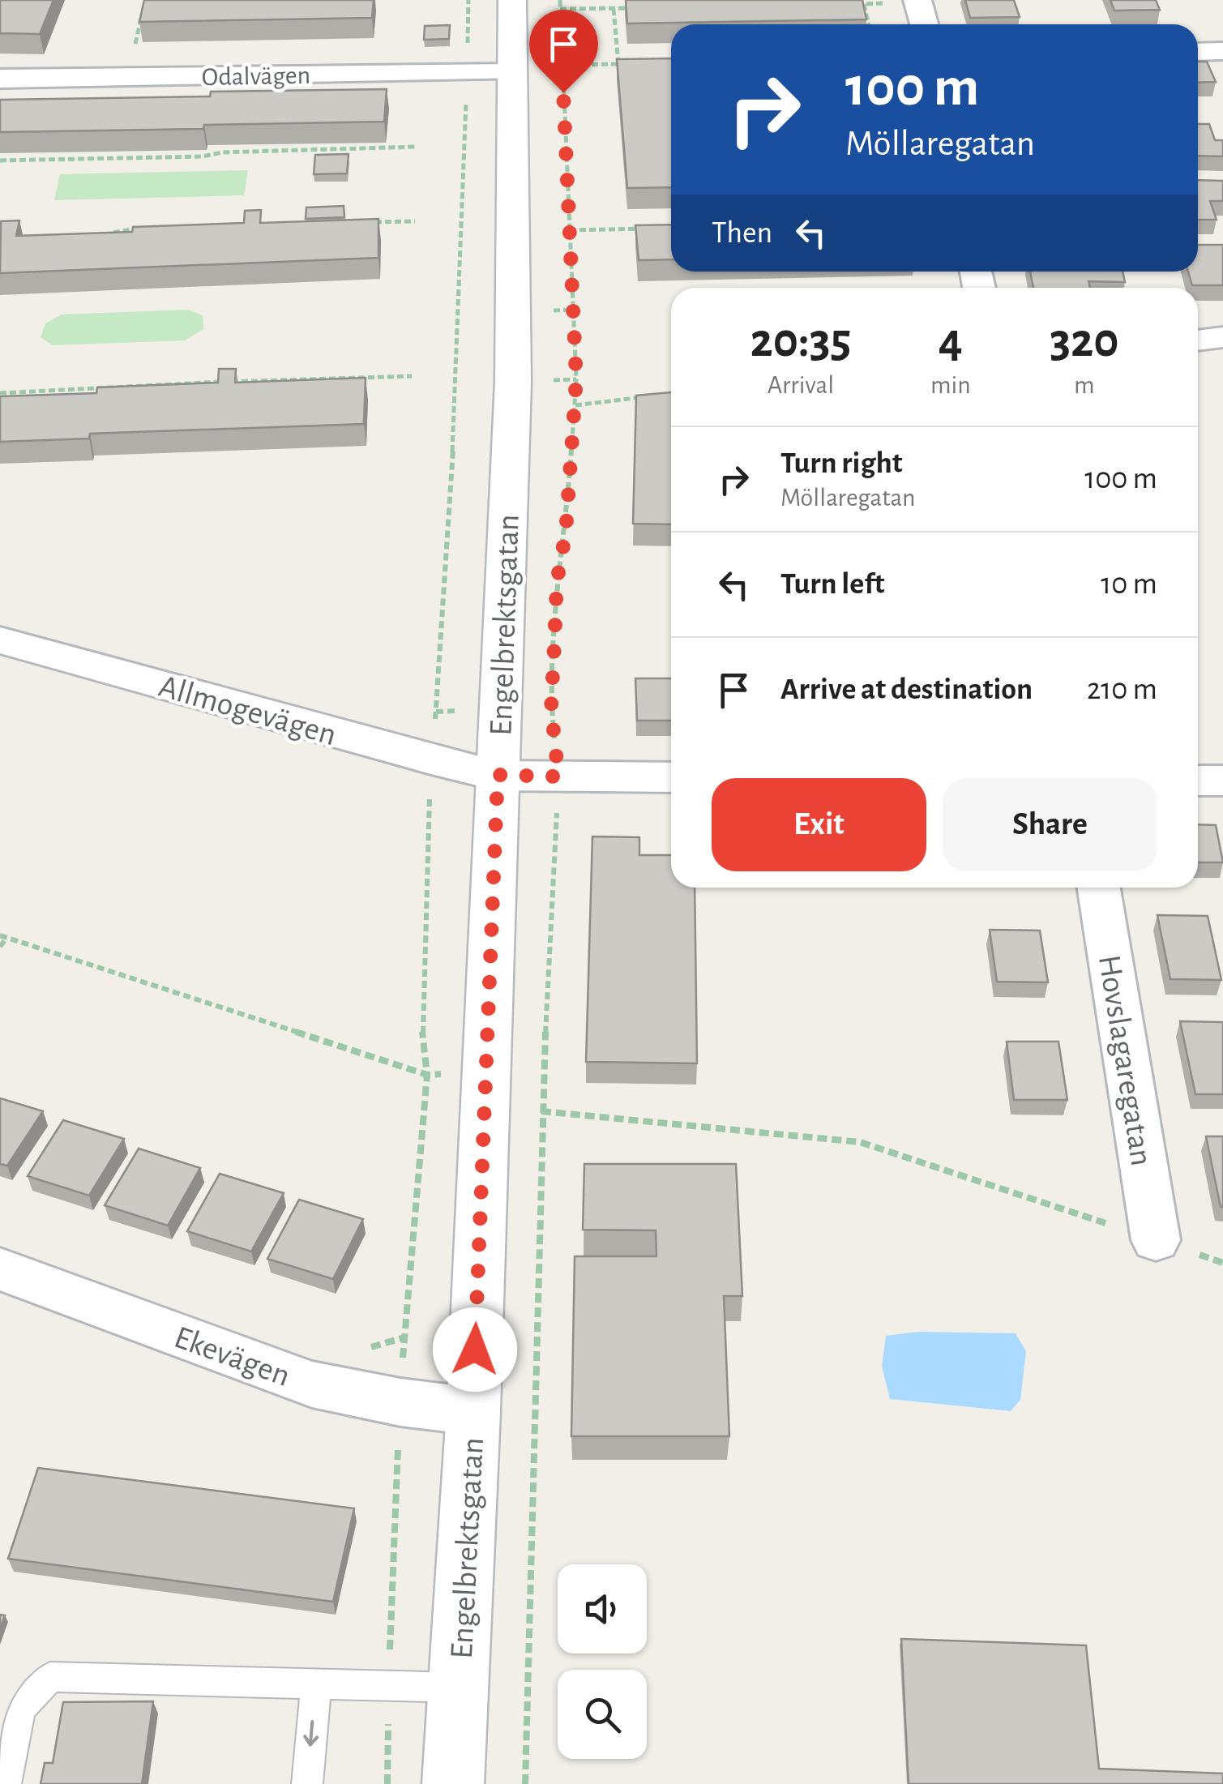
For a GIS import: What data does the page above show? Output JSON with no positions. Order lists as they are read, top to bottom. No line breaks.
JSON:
{"streets":{"main road":["Engelbrektsgatan"],"street":["Odalvägen","Allmogevägen","Hovslagaregatan","Ekevägen"]},"crossings":[["Odalvägen","Engelbrektsgatan"],["Engelbrektsgatan","Allmogevägen"],["Engelbrektsgatan","Ekevägen"]],"page":{"turn":["100 m","Möllaregatan"],"then":"Then","eta":["20:35","Arrival","4","min","320","m"],"list":[{"name":"Turn right","note":"Möllaregatan","value":"100 m"},{"name":"Turn left","value":"10 m"},{"name":"Arrive at destination","value":"210 m"}],"buttons":["Exit","Share"]}}
